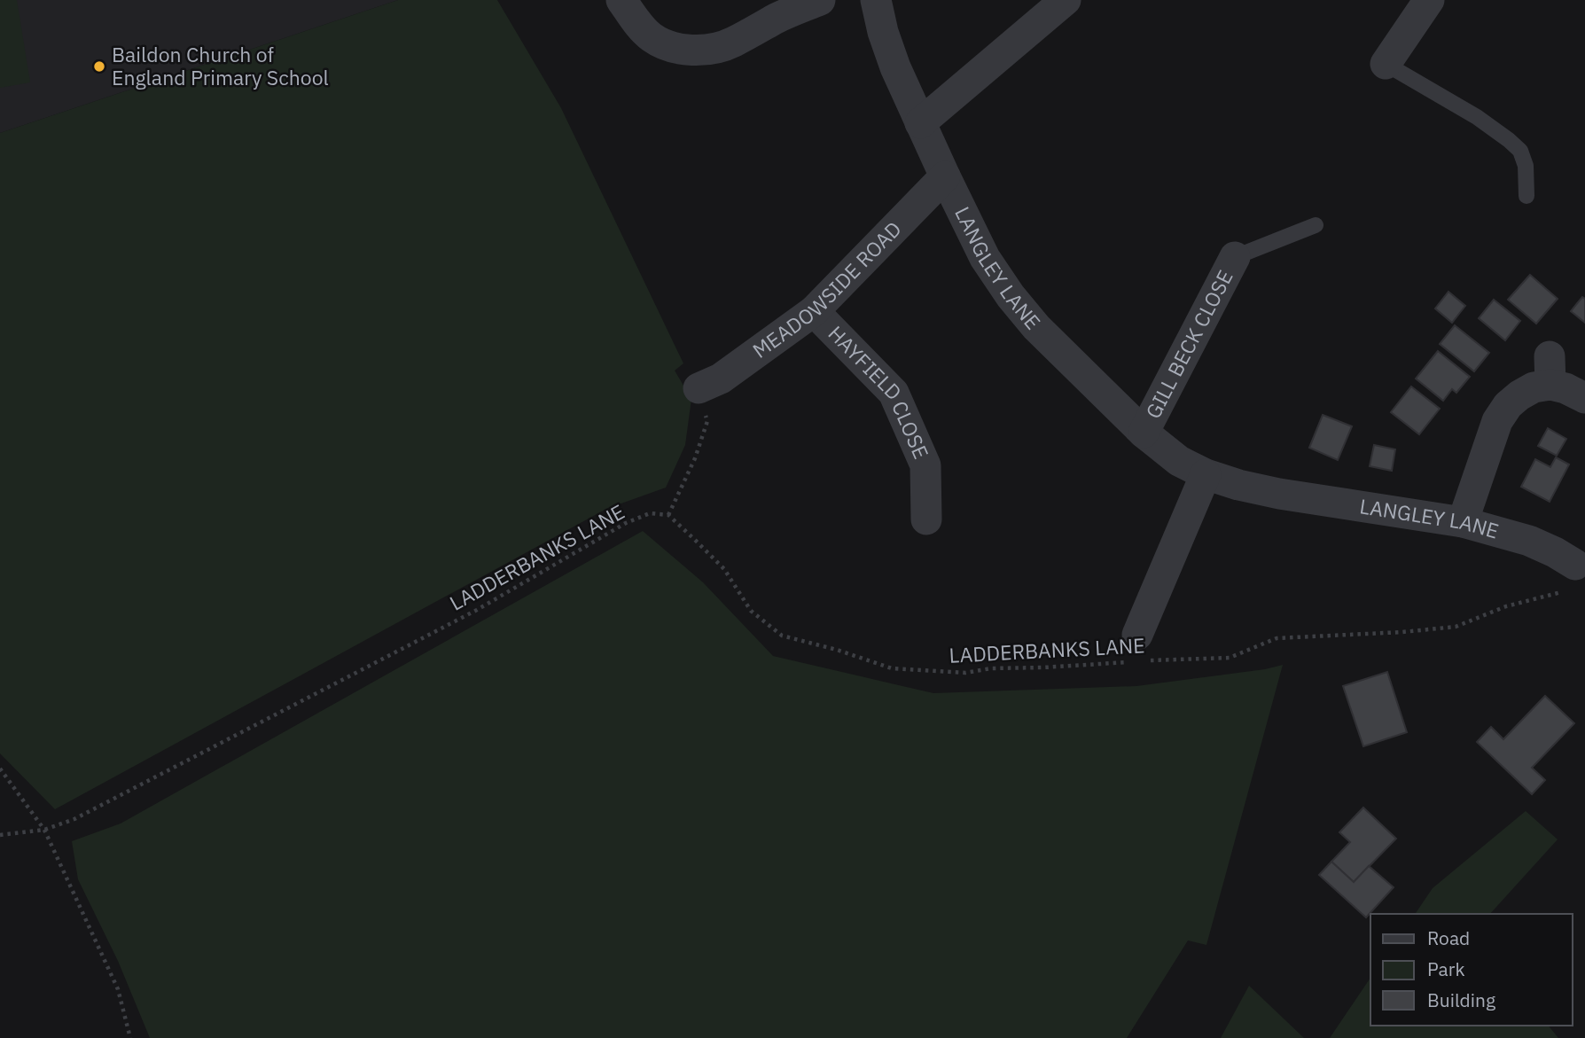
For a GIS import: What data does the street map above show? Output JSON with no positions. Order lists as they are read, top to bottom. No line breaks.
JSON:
{"streets":{"street":["LANGLEY LANE","MEADOWSIDE ROAD","GILL BECK CLOSE","HAYFIELD CLOSE"],"path":["LADDERBANKS LANE"]},"crossings":[["LANGLEY LANE","MEADOWSIDE ROAD"],["LANGLEY LANE","GILL BECK CLOSE"],["MEADOWSIDE ROAD","HAYFIELD CLOSE"]],"places":["Baildon Church of England Primary School"],"legend":["Road","Park","Building"]}
